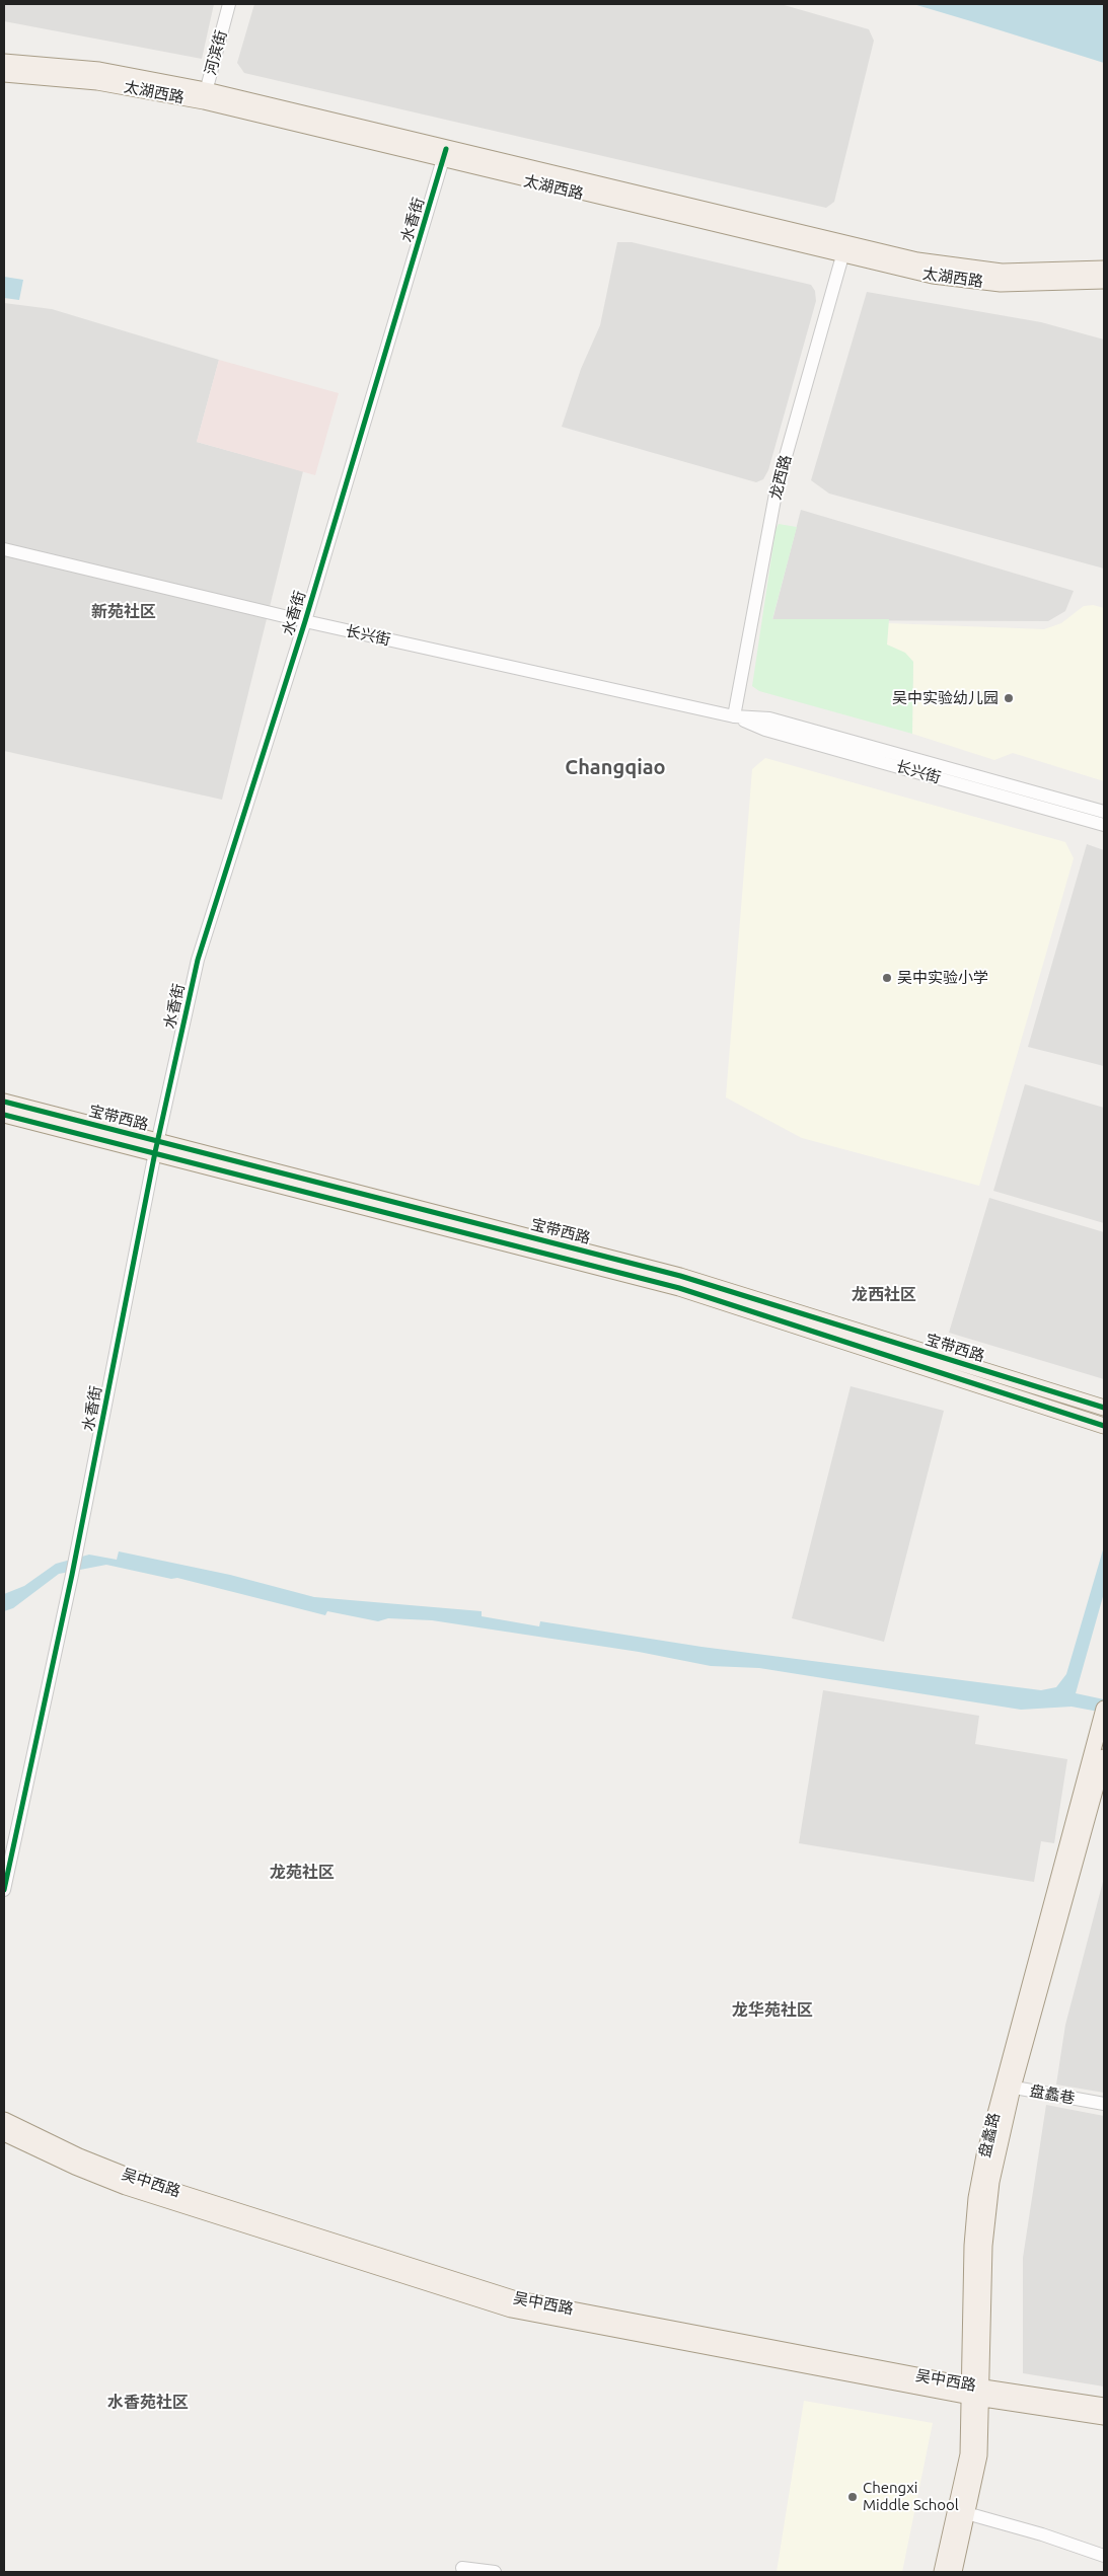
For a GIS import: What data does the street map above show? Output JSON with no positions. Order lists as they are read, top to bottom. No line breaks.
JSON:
{"streets":{"main road":["太湖西路","宝带西路","盘蠡路","吴中西路"],"street":["河滨街","水香街","龙西路","长兴街","盘蠡巷"]},"crossings":[["河滨街","太湖西路"],["太湖西路","水香街"],["太湖西路","龙西路"],["水香街","长兴街"],["水香街","宝带西路"],["龙西路","长兴街"],["盘蠡巷","盘蠡路"],["盘蠡路","吴中西路"]],"districts":["新苑社区","Changqiao","龙西社区","龙苑社区","龙华苑社区","水香苑社区"],"places":["吴中实验幼儿园","吴中实验小学","Chengxi Middle School"]}
